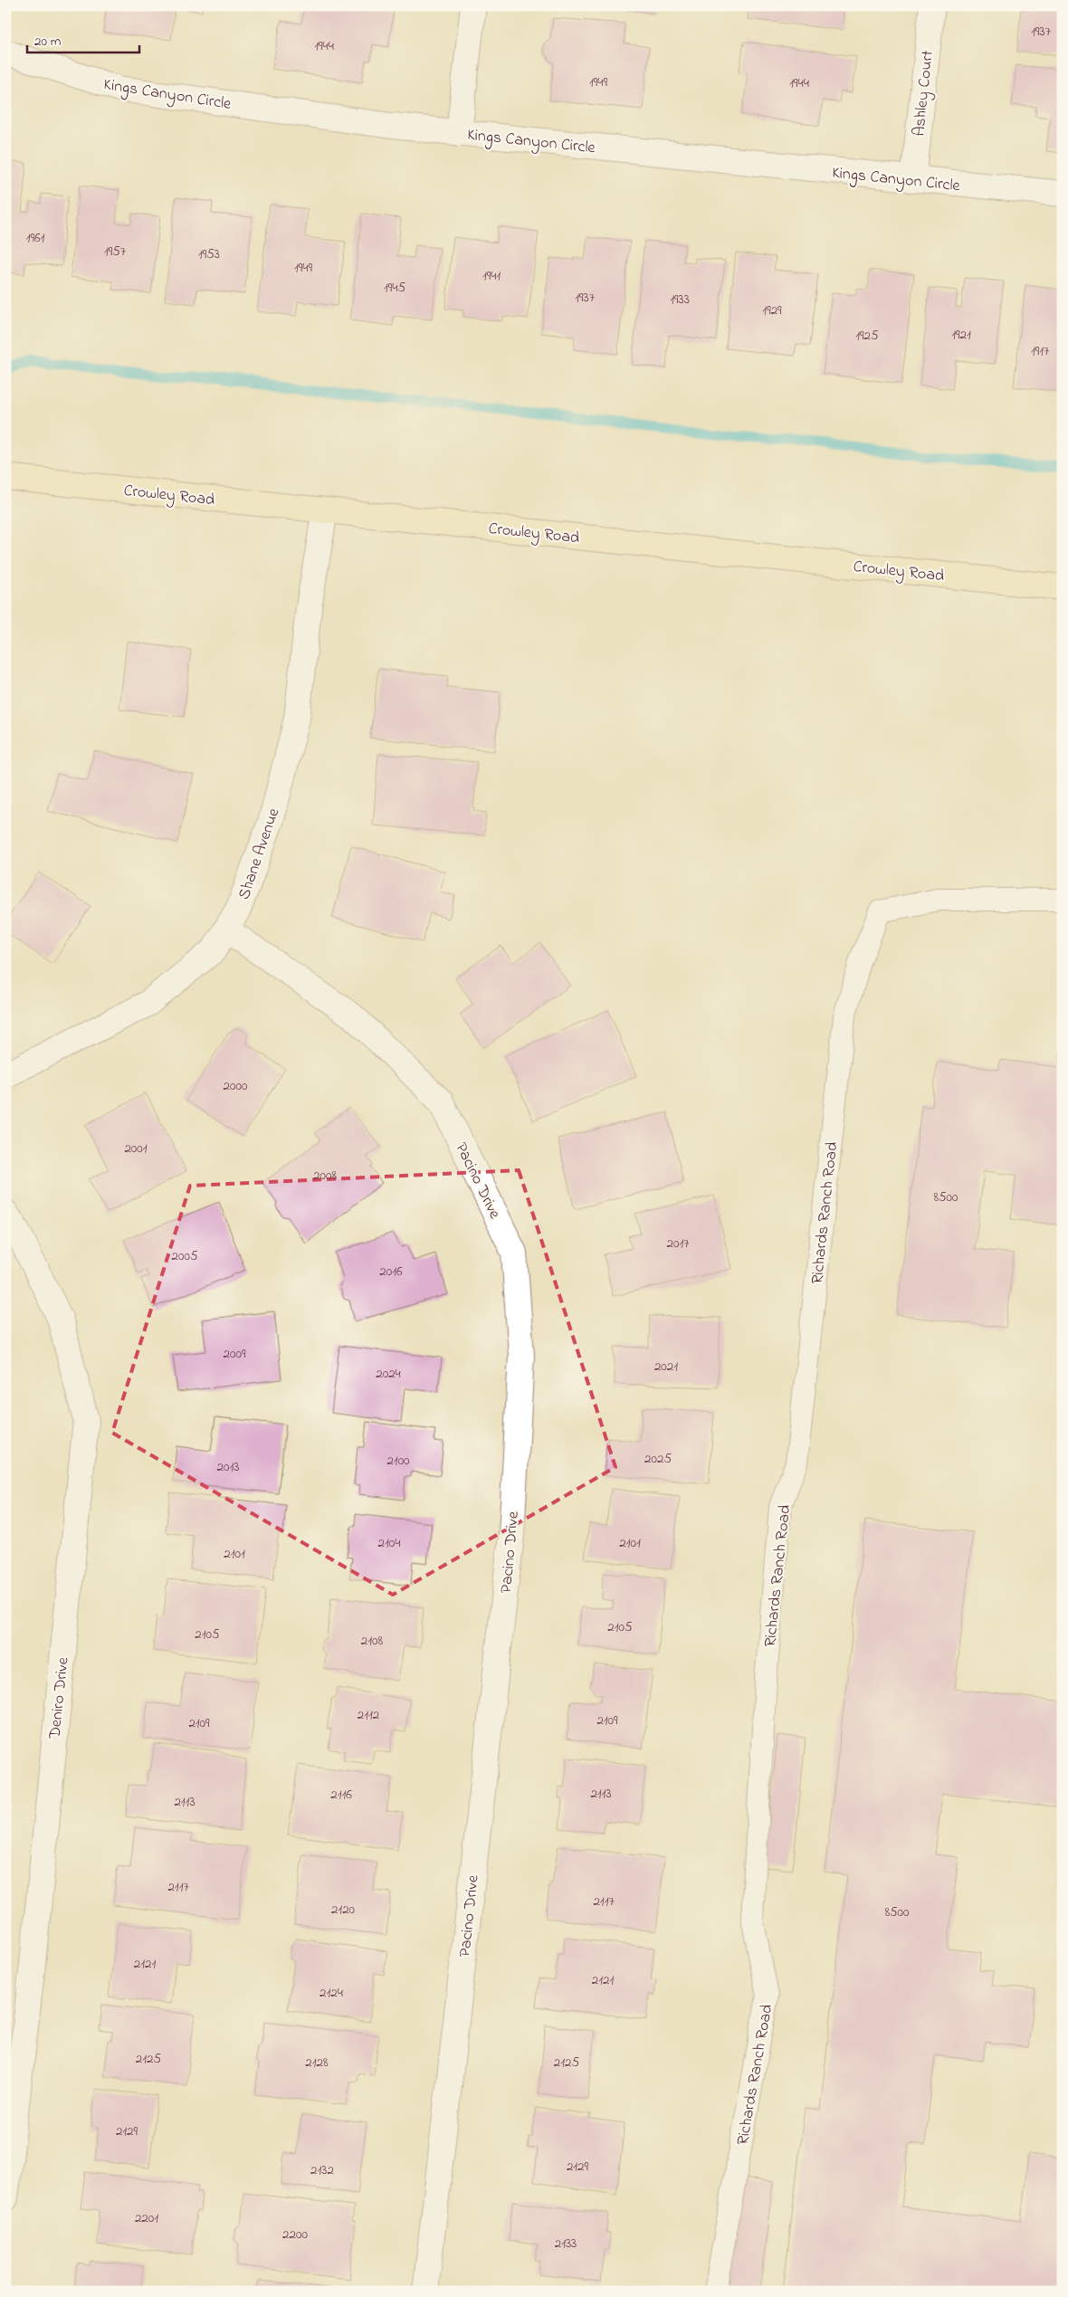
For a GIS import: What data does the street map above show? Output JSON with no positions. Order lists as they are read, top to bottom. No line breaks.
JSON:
{"streets":{"main road":["Crowley Road"],"street":["Kings Canyon Circle","Ashley Court","Shane Avenue","Pacino Drive","Deniro Drive"],"lane":["Richards Ranch Road"]},"crossings":[["Kings Canyon Circle","Ashley Court"],["Crowley Road","Shane Avenue"],["Shane Avenue","Pacino Drive"]],"house_numbers":["1937","1944","1949","1944","1961","1957","1953","1949","1941","1945","1937","1933","1929","1921","1925","1917","2000","2001","2008","8500","2017","2005","2016","2009","2021","2024","2025","2100","2013","2104","2101","2101","2105","2105","2108","2112","2109","2109","2113","2116","2113","2117","2117","2120","8500","2121","2121","2124","2125","2128","2125","2129","2129","2132","2201","2200","2133"],"scale_bar":"20 m"}
